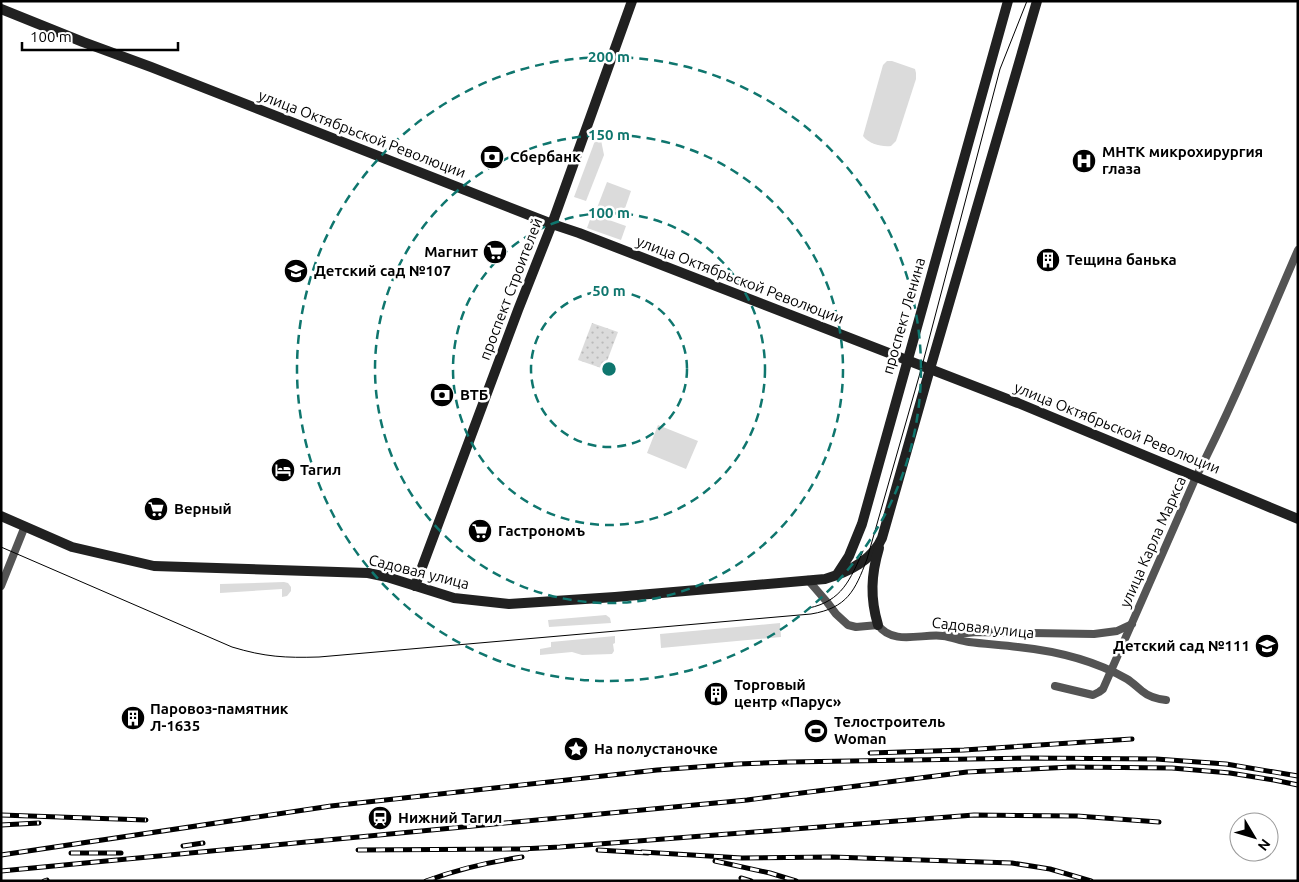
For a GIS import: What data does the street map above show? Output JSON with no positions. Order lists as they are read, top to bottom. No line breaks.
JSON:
{"streets":{"main road":["улица Октябрьской Революции","проспект Строителей","проспект Ленина","Садовая улица"],"street":["улица Карла Маркса"]},"crossings":[["улица Октябрьской Революции","проспект Строителей"],["улица Октябрьской Революции","проспект Ленина"],["улица Октябрьской Революции","улица Карла Маркса"],["проспект Строителей","Садовая улица"],["проспект Ленина","Садовая улица"],["улица Карла Маркса","Садовая улица"]],"places":{"bank":["Сбербанк","ВТБ"],"hospital":["МНТК микрохирургия глаза"],"supermarket":["Магнит","Верный","Гастрономъ"],"building":["Тещина банька","Торговый центр «Парус»","Паровоз-памятник Л-1635"],"school or university":["Детский сад №107","Детский сад №111"],"hotel":["Тагил"],"sports":["Телостроитель Woman"],"place":["На полустаночке"],"station":["Нижний Тагил"]},"scale_bar":"100 m","north":"bottom right","rings":["200 m","150 m","100 m","50 m"]}
